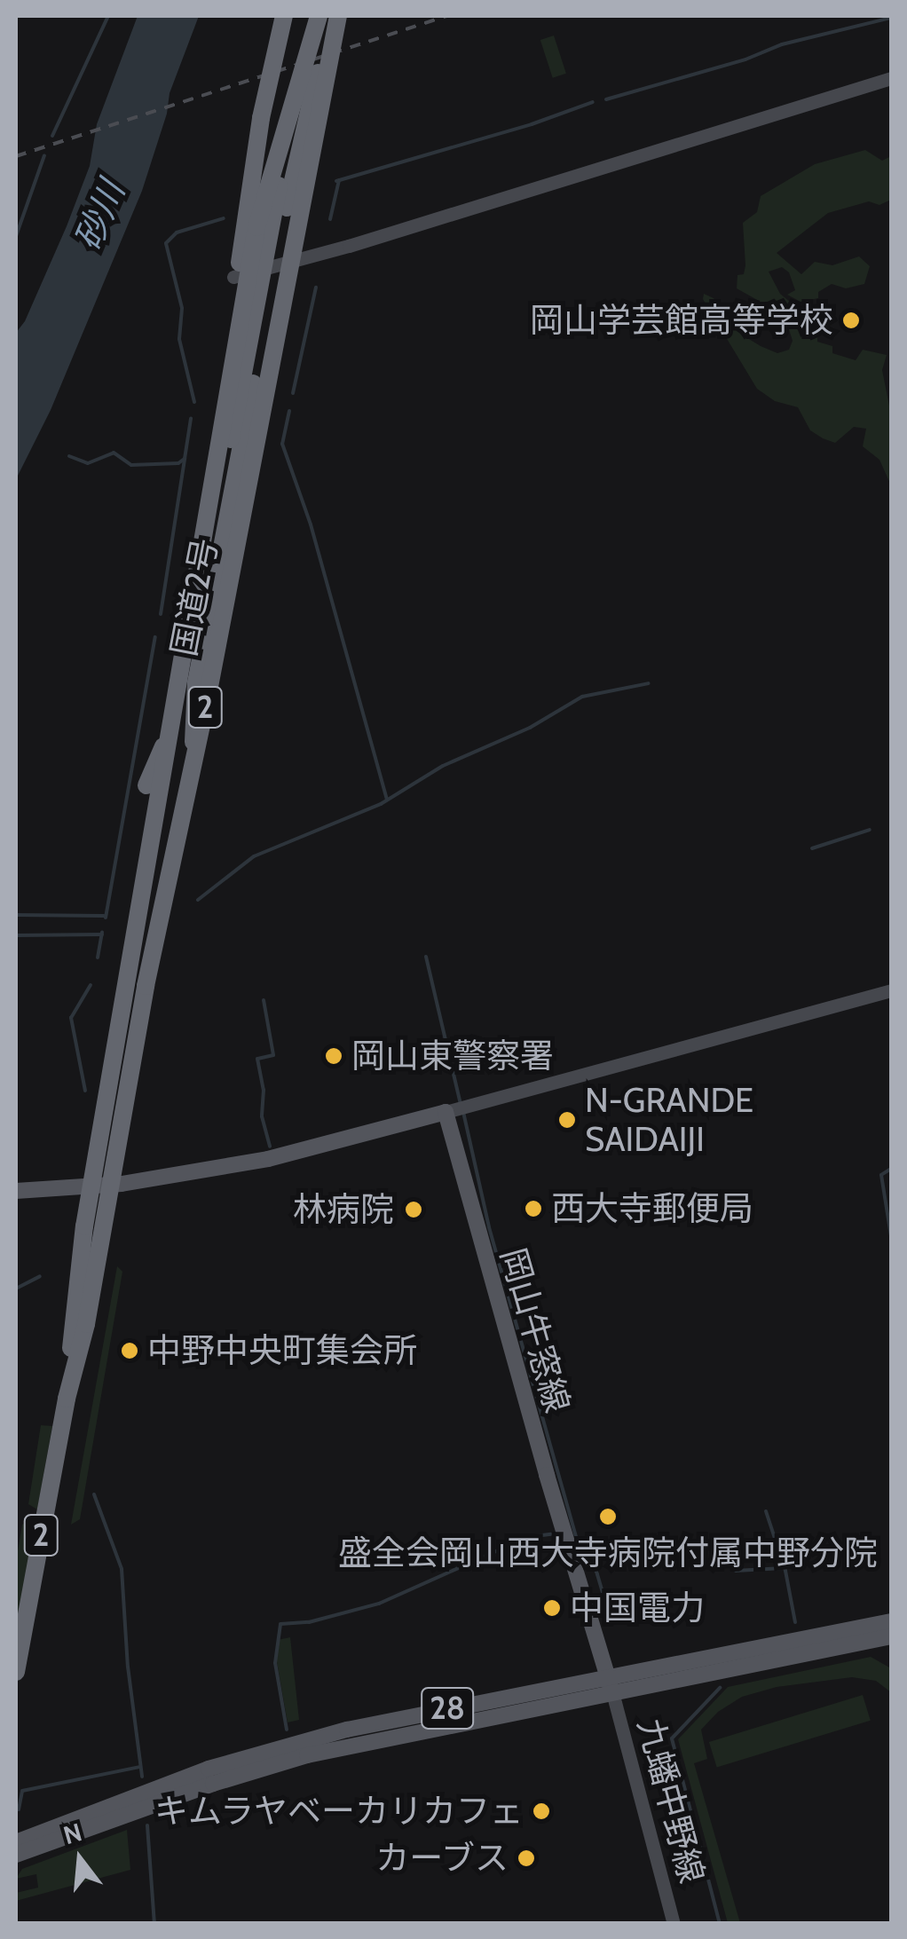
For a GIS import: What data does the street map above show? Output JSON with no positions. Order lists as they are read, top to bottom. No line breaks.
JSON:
{"streets":{"highway":["国道2号","2"],"main road":["岡山牛窓線","28"],"street":["九蟠中野線"]},"crossings":[["岡山牛窓線","28"],["岡山牛窓線","九蟠中野線"],["28","九蟠中野線"]],"water":["砂川"],"places":["岡山学芸館高等学校","岡山東警察署","N-GRANDE SAIDAIJI","西大寺郵便局","林病院","中野中央町集会所","盛全会岡山西大寺病院付属中野分院","中国電力","キムラヤベーカリカフェ","カーブス"],"north":"top"}
